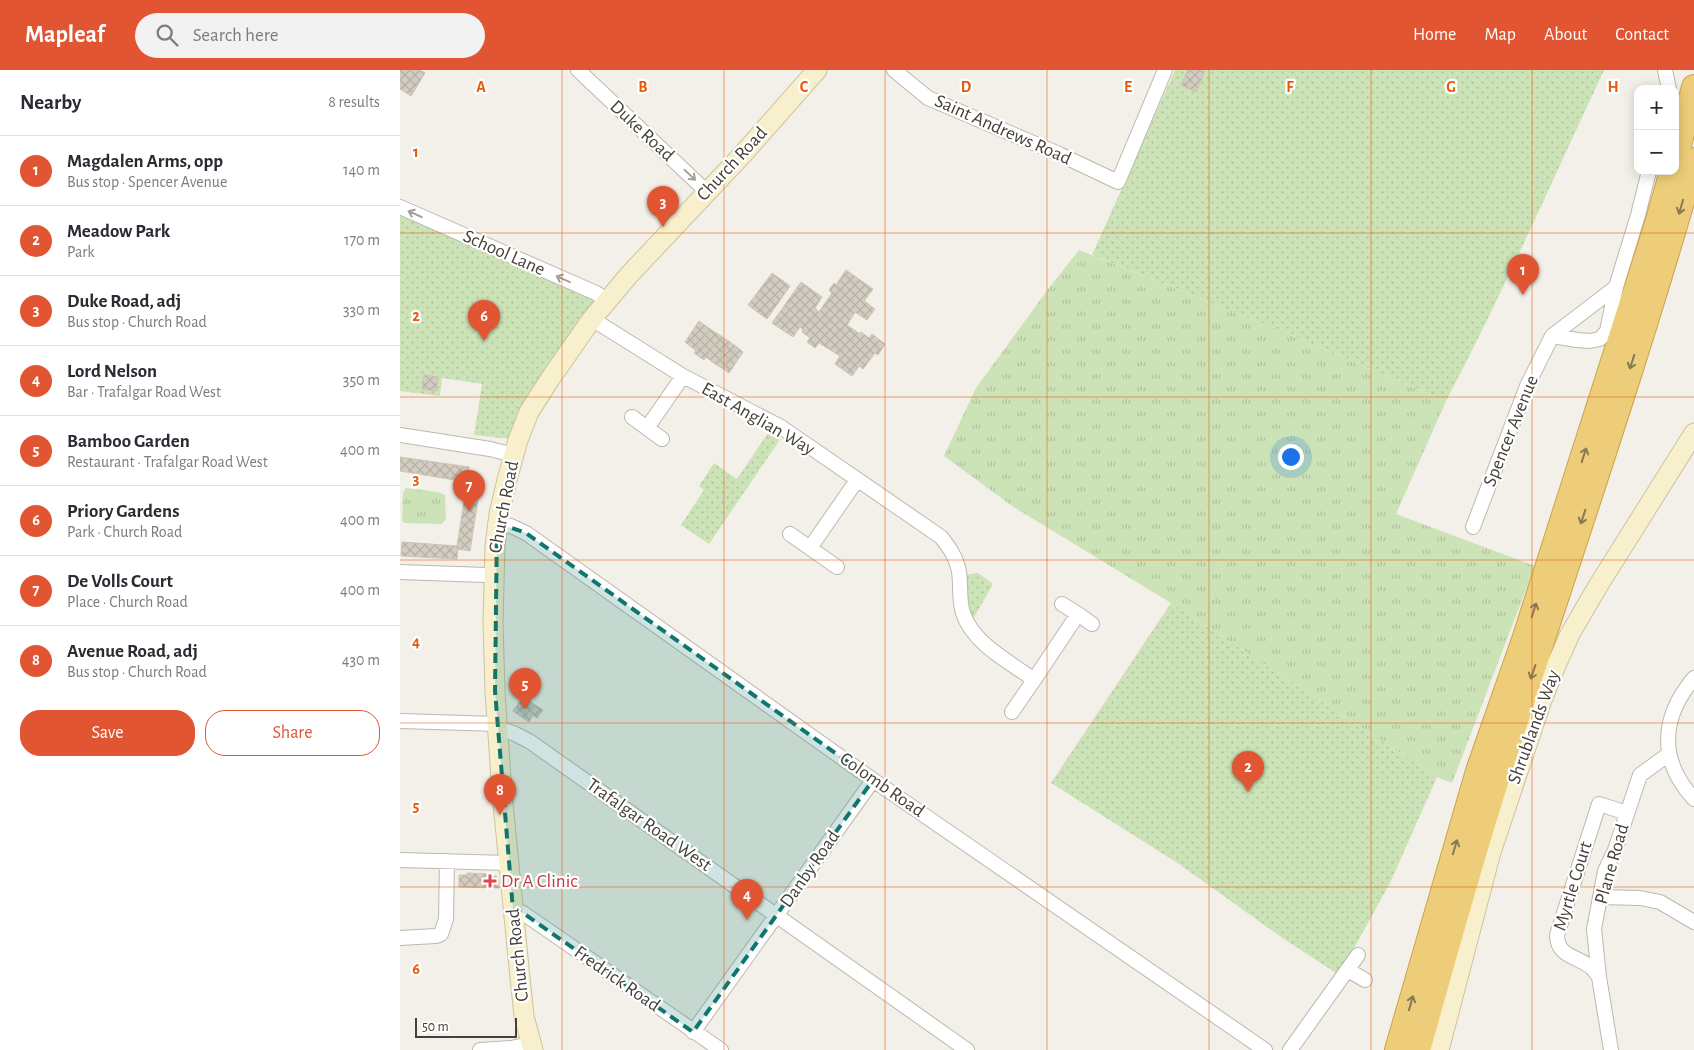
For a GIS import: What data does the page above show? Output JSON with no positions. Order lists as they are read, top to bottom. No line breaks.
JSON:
{"streets":{"main road":["Church Road","Shrublands Way"],"street":["Saint Andrews Road","Duke Road","School Lane","East Anglian Way","Spencer Avenue","Colomb Road","Trafalgar Road West","Plane Road","Danby Road","Myrtle Court","Fredrick Road"]},"crossings":[["Duke Road","Church Road"],["Church Road","School Lane"],["Church Road","East Anglian Way"],["Church Road","Colomb Road"],["Church Road","Trafalgar Road West"],["Church Road","Fredrick Road"],["Colomb Road","Danby Road"],["Trafalgar Road West","Danby Road"],["Plane Road","Myrtle Court"],["Danby Road","Fredrick Road"]],"one_way":["Duke Road","School Lane"],"places":{"health":["Dr A Clinic"]},"scale_bar":"50 m","page":{"header":"Mapleaf","search":"Search here","nav":["Home","Map","About","Contact"],"heading":["Nearby","8 results"],"map_buttons":["+","−"],"list":[{"mark":"1","name":"Magdalen Arms, opp","note":"Bus stop · Spencer Avenue","value":"140 m"},{"mark":"2","name":"Meadow Park","note":"Park","value":"170 m"},{"mark":"3","name":"Duke Road, adj","note":"Bus stop · Church Road","value":"330 m"},{"mark":"4","name":"Lord Nelson","note":"Bar · Trafalgar Road West","value":"350 m"},{"mark":"5","name":"Bamboo Garden","note":"Restaurant · Trafalgar Road West","value":"400 m"},{"mark":"6","name":"Priory Gardens","note":"Park · Church Road","value":"400 m"},{"mark":"7","name":"De Volls Court","note":"Place · Church Road","value":"400 m"},{"mark":"8","name":"Avenue Road, adj","note":"Bus stop · Church Road","value":"430 m"}],"pins":["3","1","6","7","5","2","8","4"],"buttons":["Save","Share"],"scale":"50 m"},"grid":{"columns":["A","B","C","D","E","F","G","H"],"rows":["1","2","3","4","5","6"]}}
